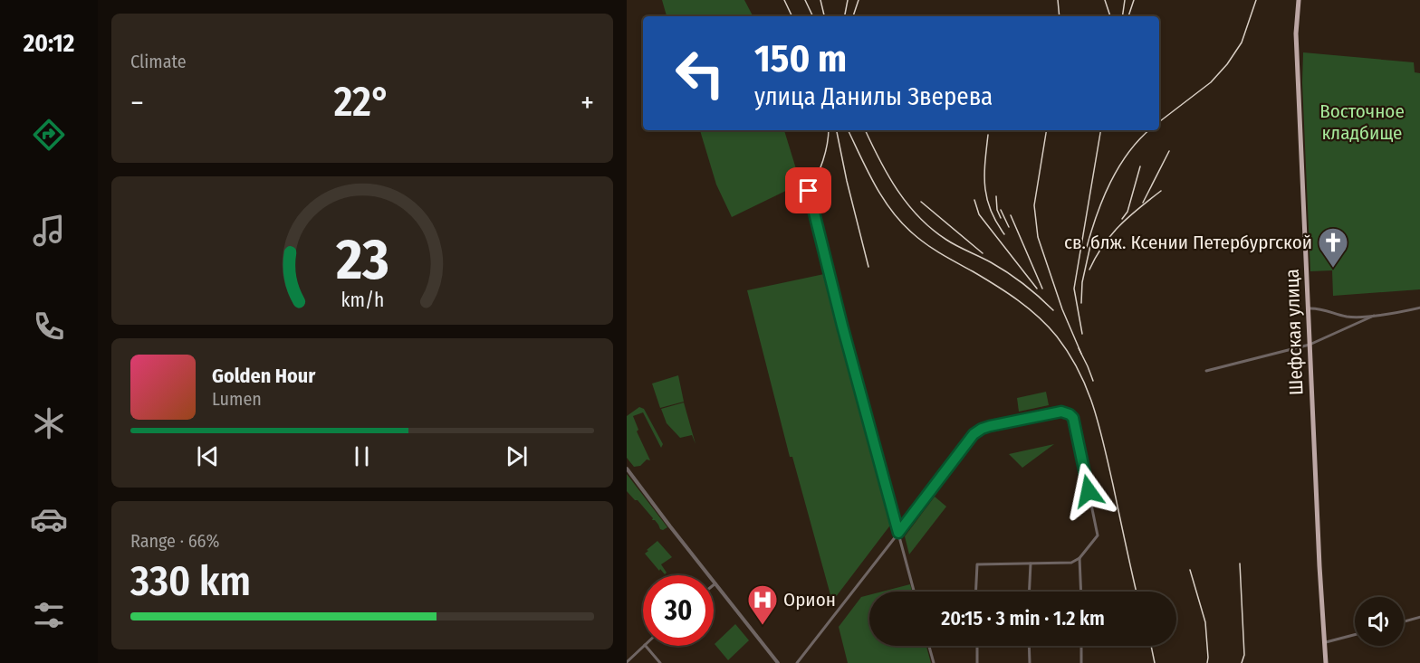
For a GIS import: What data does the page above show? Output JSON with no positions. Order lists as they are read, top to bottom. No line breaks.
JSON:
{"streets":{"main road":["Шефская улица"]},"parks":["Восточное кладбище"],"places":{"church":["св. блж. Ксении Петербургской"],"hospital":["Орион"]},"page":{"tabs":"20:12","tile":["Climate",["Range · 66%","330 km"]],"turn":["150 m","улица Данилы Зверева"],"heat":["−","22°","+"],"song":["Golden Hour","Lumen"],"limit":"30","trip":"20:15 · 3 min · 1.2 km","gauge":["23","km/h"]}}
